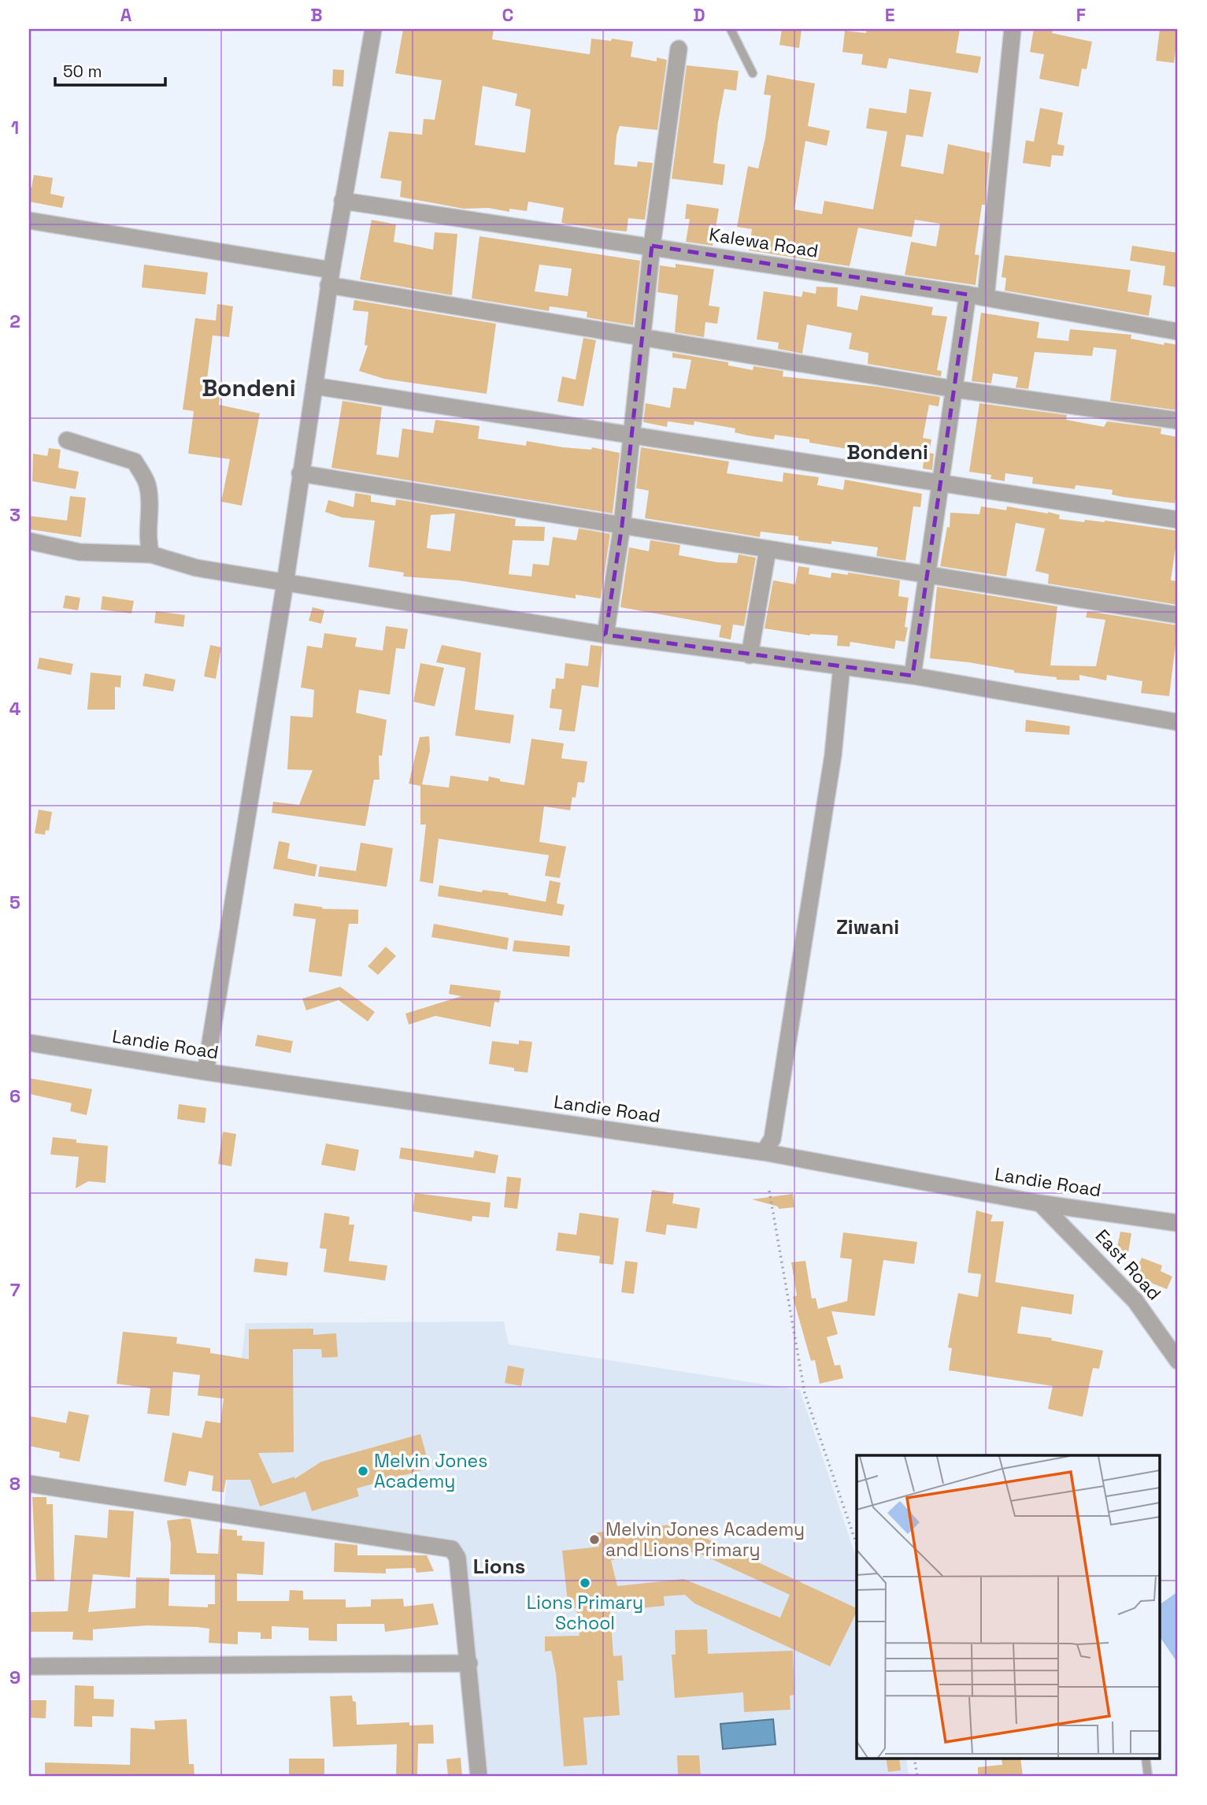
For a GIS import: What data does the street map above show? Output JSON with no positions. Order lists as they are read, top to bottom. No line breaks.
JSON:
{"streets":{"street":["Kalewa Road","Landie Road","East Road"]},"crossings":[["Landie Road","East Road"]],"districts":["Bondeni","Bondeni","Ziwani","Lions"],"places":["Melvin Jones Academy","Melvin Jones Academy and Lions Primary","Lions Primary School"],"scale_bar":"50 m","grid":{"columns":["A","B","C","D","E","F"],"rows":["1","2","3","4","5","6","7","8","9"]}}
